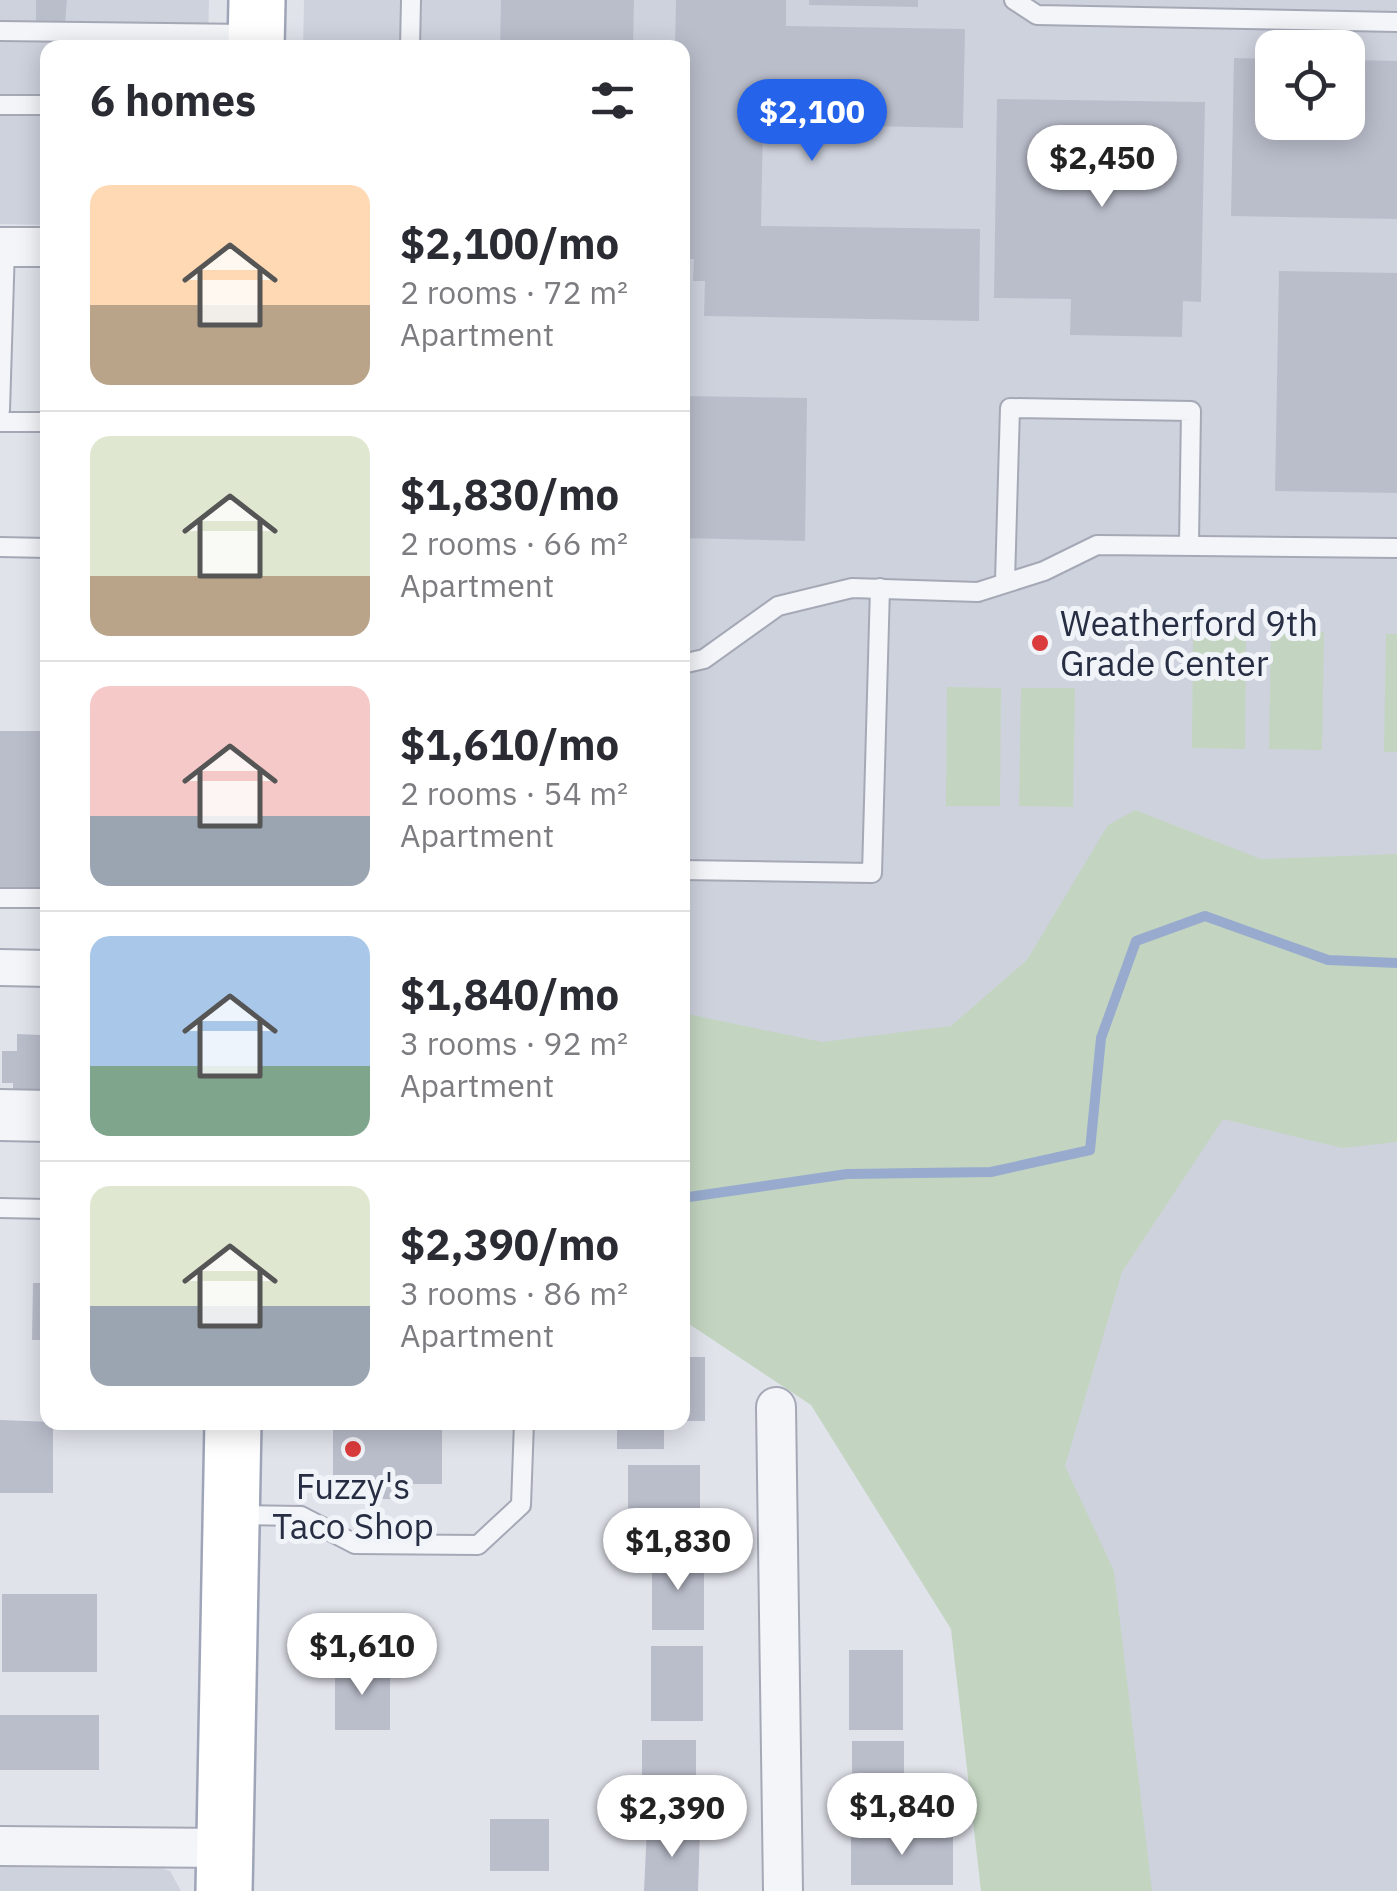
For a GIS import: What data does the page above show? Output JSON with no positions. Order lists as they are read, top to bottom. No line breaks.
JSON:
{"places":["Weatherford 9th Grade Center","Fuzzy's Taco Shop"],"page":{"heading":"6 homes","price":["$2,100","$2,450","$1,830","$1,610","$1,840","$2,390"],"list":[{"name":"$2,100/mo","note":"2 rooms · 72 m² · Apartment"},{"name":"$1,830/mo","note":"2 rooms · 66 m² · Apartment"},{"name":"$1,610/mo","note":"2 rooms · 54 m² · Apartment"},{"name":"$1,840/mo","note":"3 rooms · 92 m² · Apartment"},{"name":"$2,390/mo","note":"3 rooms · 86 m² · Apartment"}]}}
